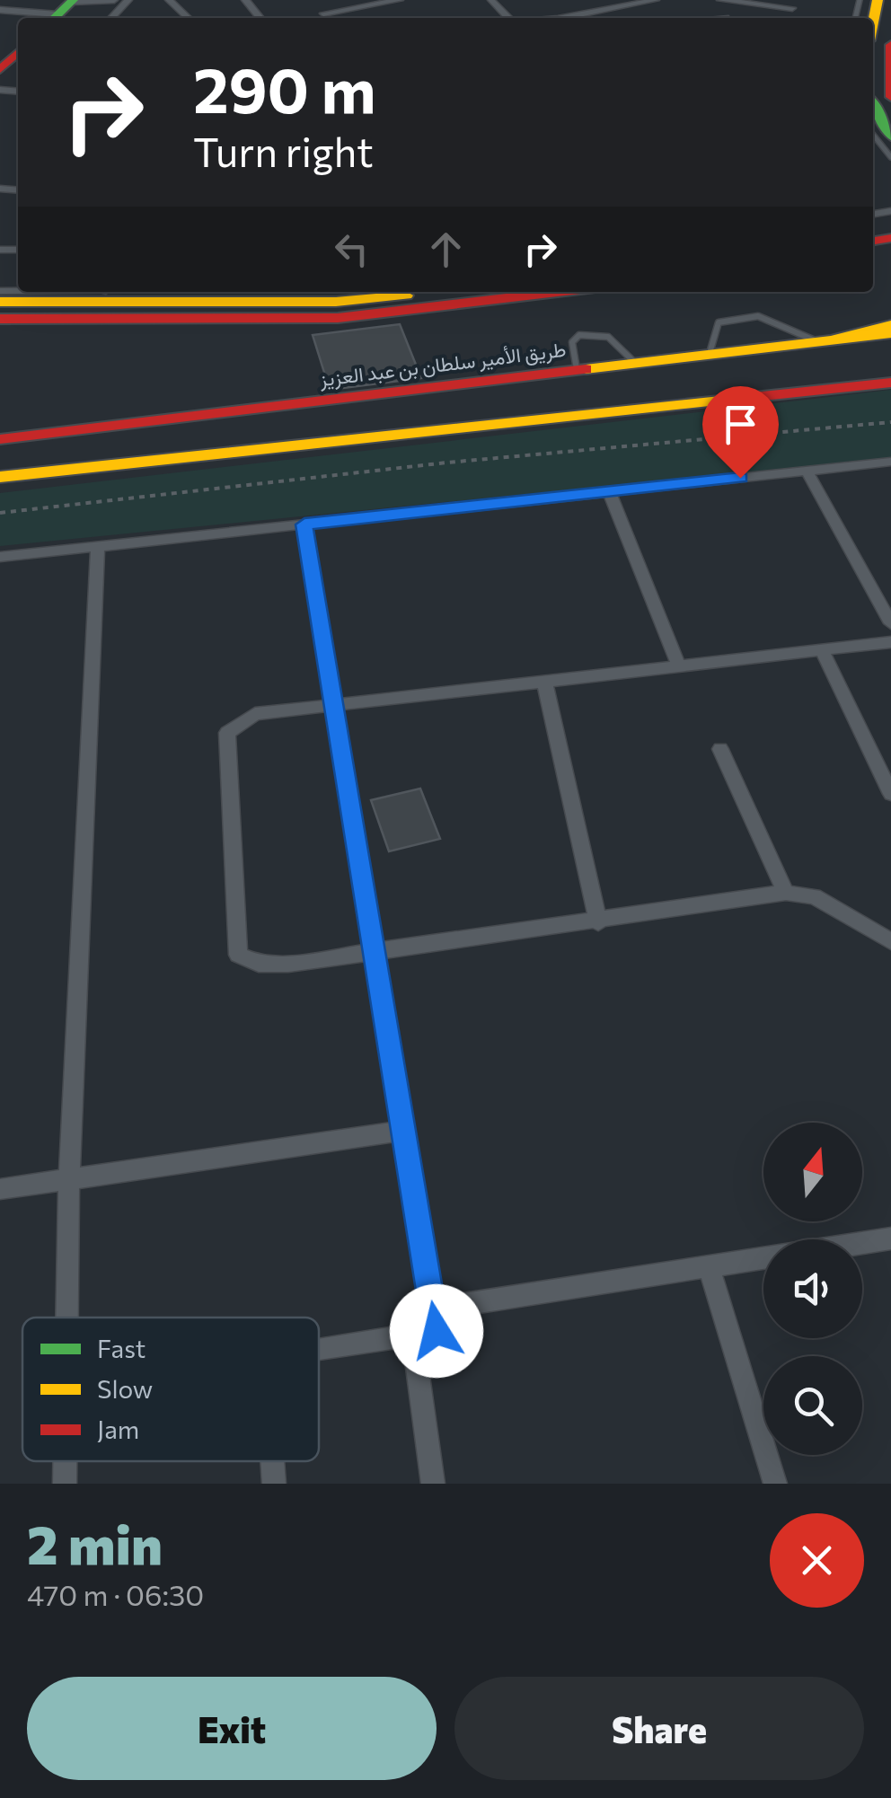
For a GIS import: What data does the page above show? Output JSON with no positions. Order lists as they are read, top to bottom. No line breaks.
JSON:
{"streets":{"main road":["طريق الأمير سلطان بن عبد العزيز"]},"legend":["Fast","Slow","Jam"],"north":"top","page":{"turn":["290 m","Turn right"],"heading":["2 min","470 m · 06:30"],"buttons":["Exit","Share"]}}
